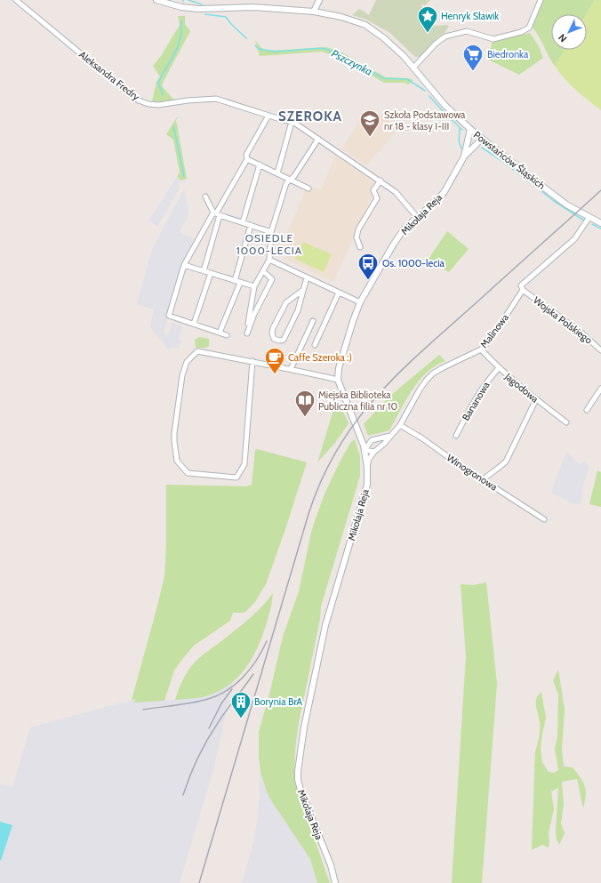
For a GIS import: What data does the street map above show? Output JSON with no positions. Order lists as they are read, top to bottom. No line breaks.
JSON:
{"streets":{"street":["Aleksandra Fredry","Powstańców Śląskich","Mikołaja Reja","Wojska Polskiego","Malinowa","Jagodowa","Bananowa","Winogronowa"]},"crossings":[["Aleksandra Fredry","Mikołaja Reja"],["Powstańców Śląskich","Mikołaja Reja"],["Powstańców Śląskich","Malinowa"],["Wojska Polskiego","Malinowa"],["Malinowa","Jagodowa"],["Malinowa","Winogronowa"],["Jagodowa","Bananowa"]],"districts":["SZEROKA","OSIEDLE 1000-LECIA"],"water":["Pszczynka"],"places":{"place":["Henryk Sławik"],"supermarket":["Biedronka"],"school or university":["Szkoła Podstawowa nr 18 - klasy I-III"],"bus stop":["Os. 1000-lecia"],"cafe":["Caffe Szeroka :)"],"library":["Miejska Biblioteka Publiczna filia nr 10"],"building":["Borynia BrA"]},"north":"bottom left"}
